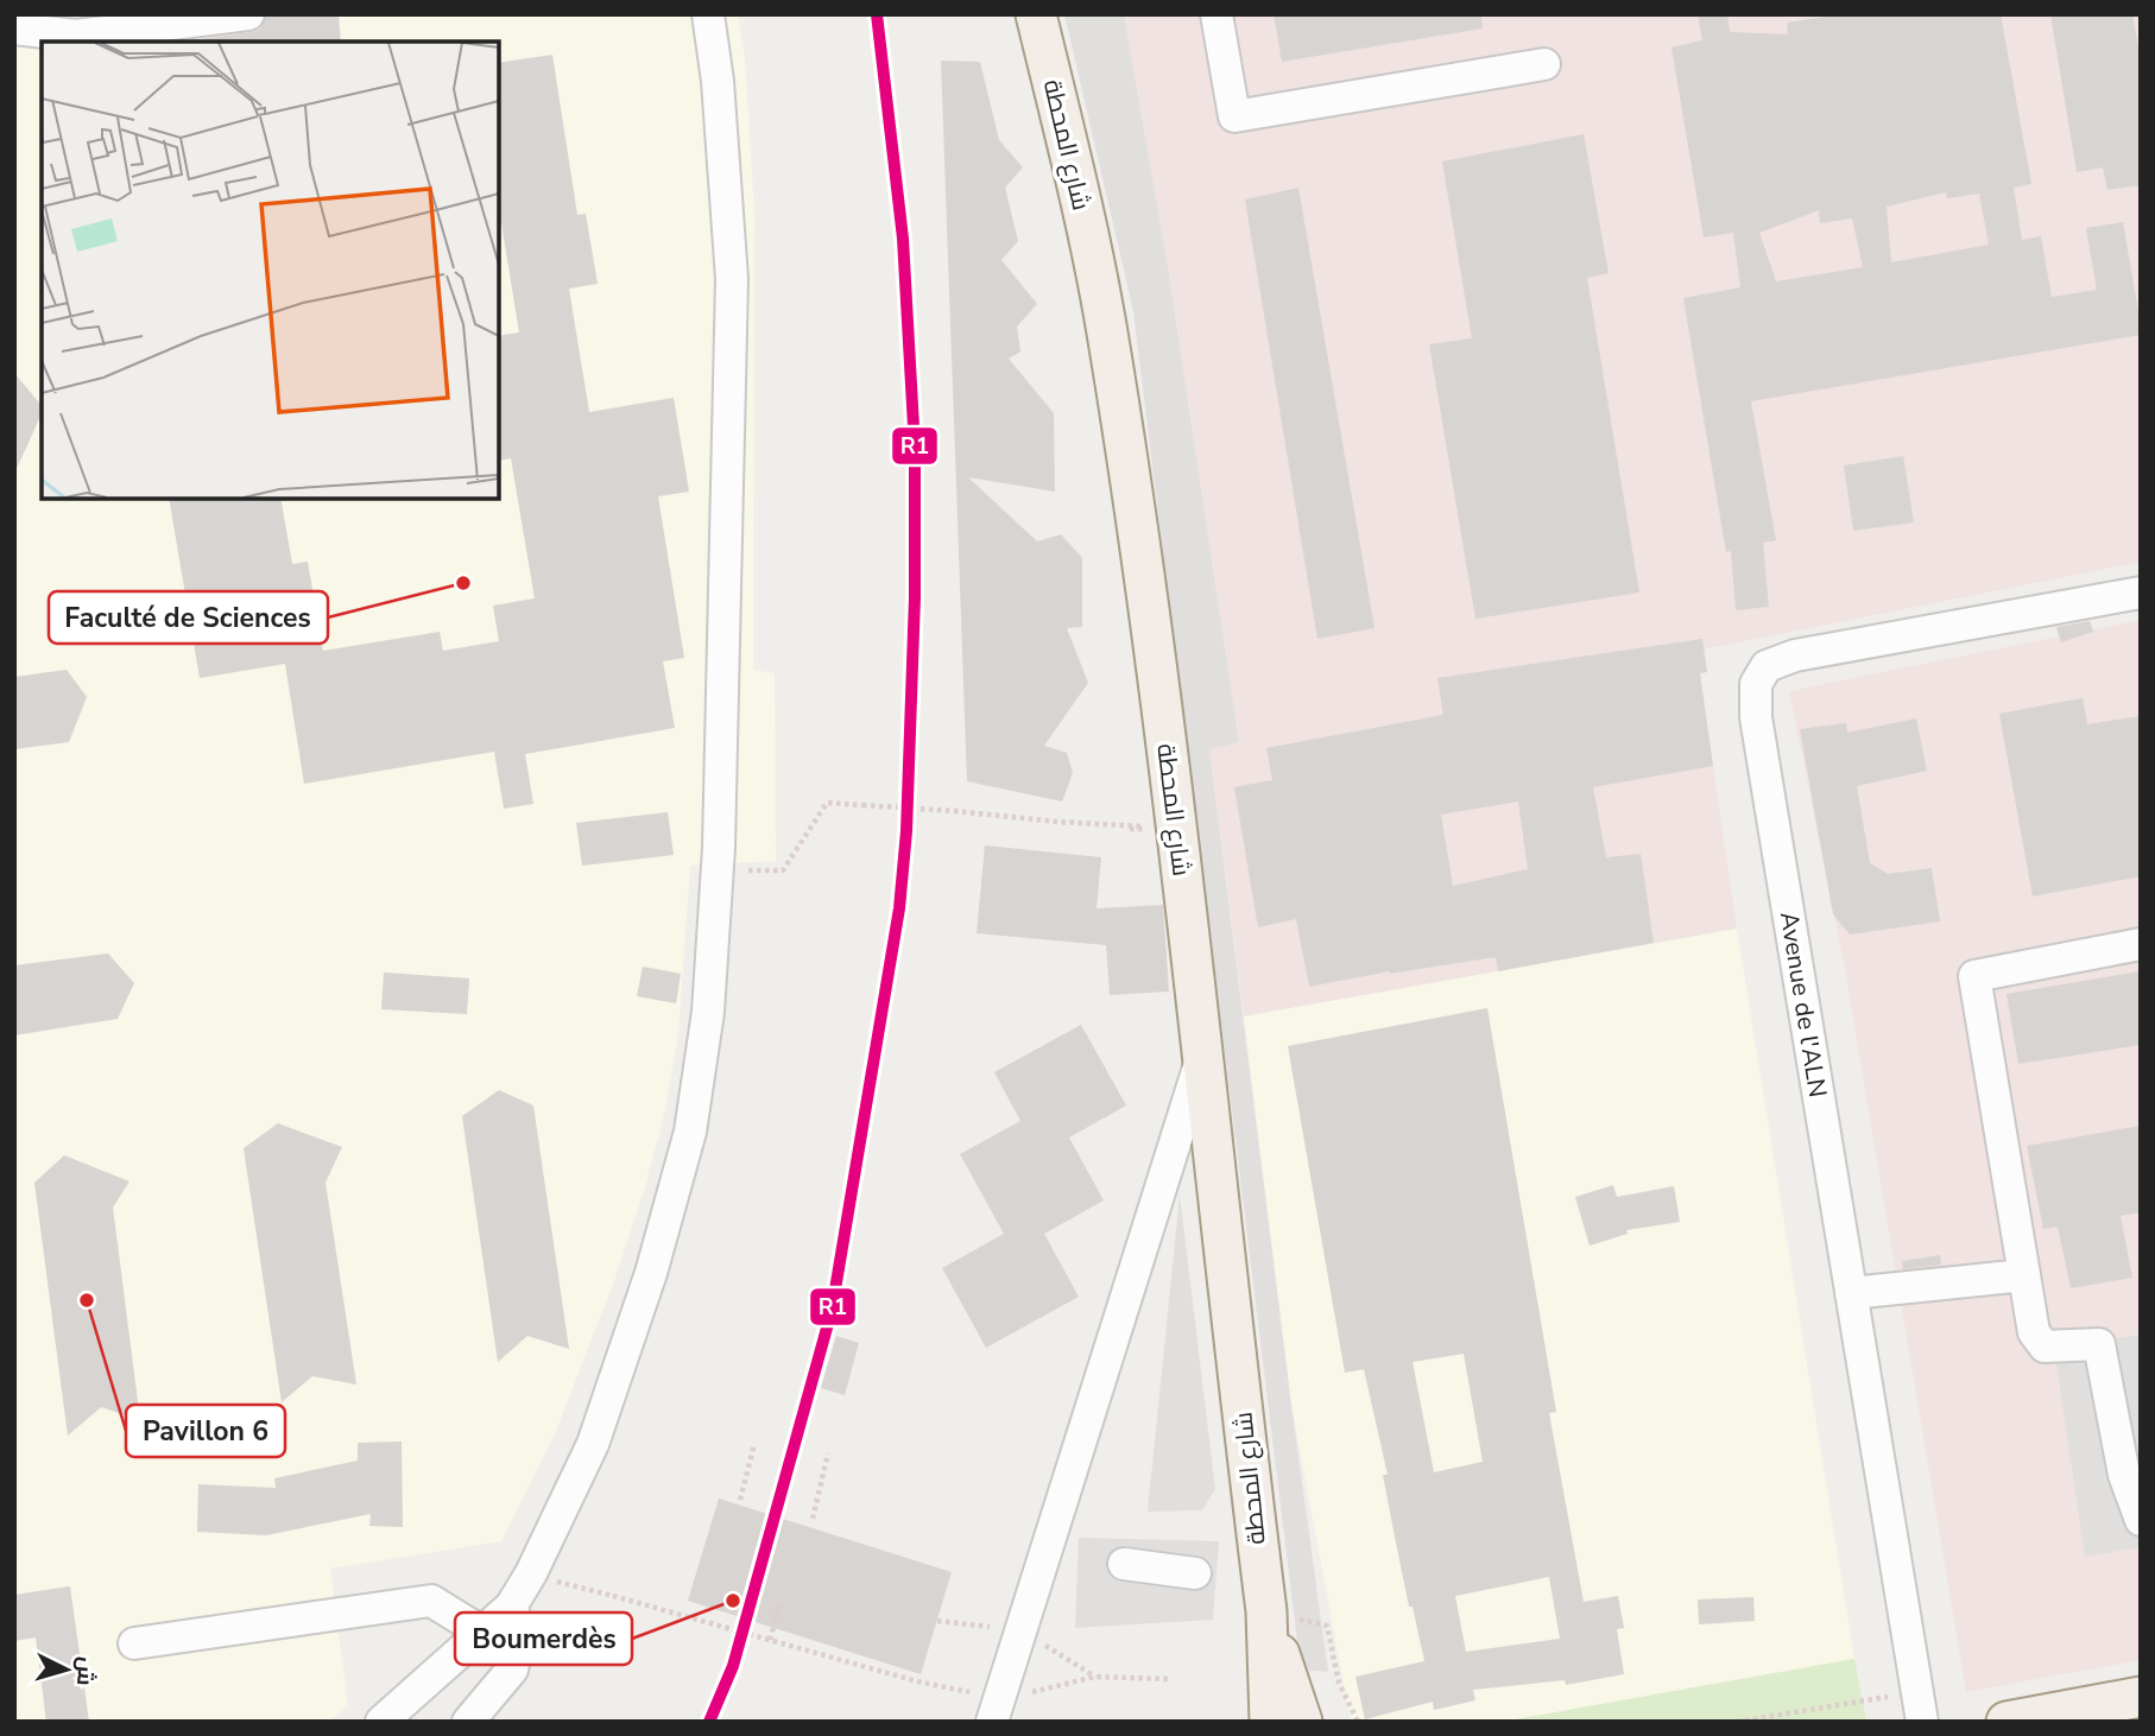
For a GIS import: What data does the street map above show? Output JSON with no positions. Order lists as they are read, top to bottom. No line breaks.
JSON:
{"streets":{"main road":["شارع المحطة"],"street":["Avenue de l'ALN"]},"places":["Faculté de Sciences","Pavillon 6","Boumerdès"],"lines":["transit line R1"],"north":"right"}
